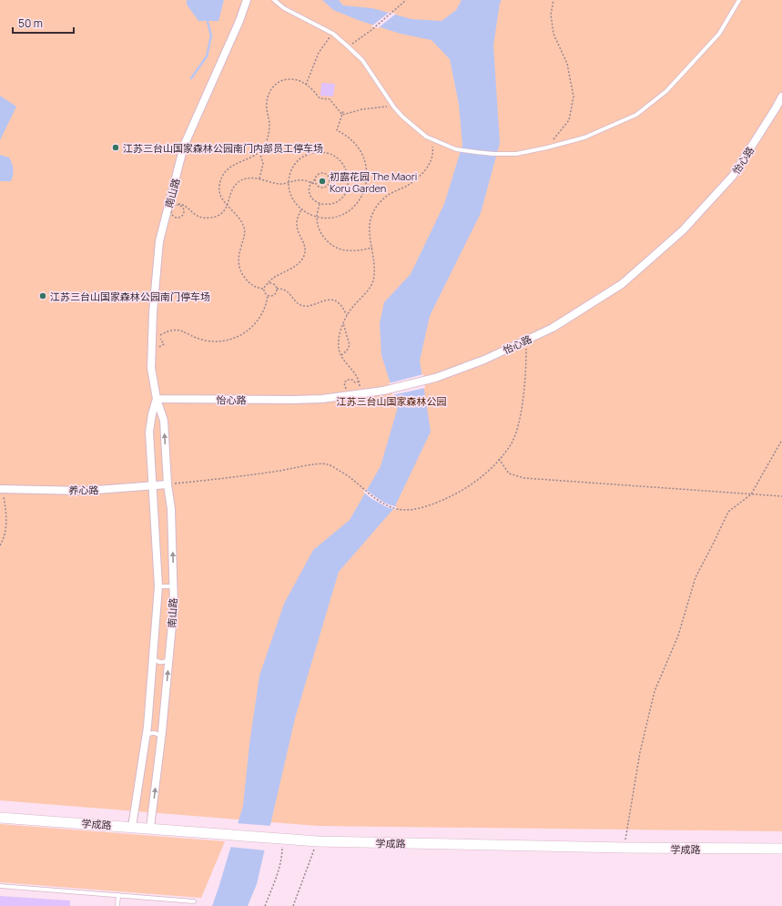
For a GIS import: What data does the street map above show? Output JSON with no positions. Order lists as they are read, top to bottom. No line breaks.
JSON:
{"streets":{"street":["怡心路","南山路","养心路","学成路"]},"crossings":[["怡心路","南山路"],["南山路","养心路"],["南山路","学成路"]],"parks":["江苏三台山国家森林公园"],"places":["江苏三台山国家森林公园南门内部员工停车场","初露花园 The Maori Koru Garden","江苏三台山国家森林公园南门停车场"],"scale_bar":"50 m"}
